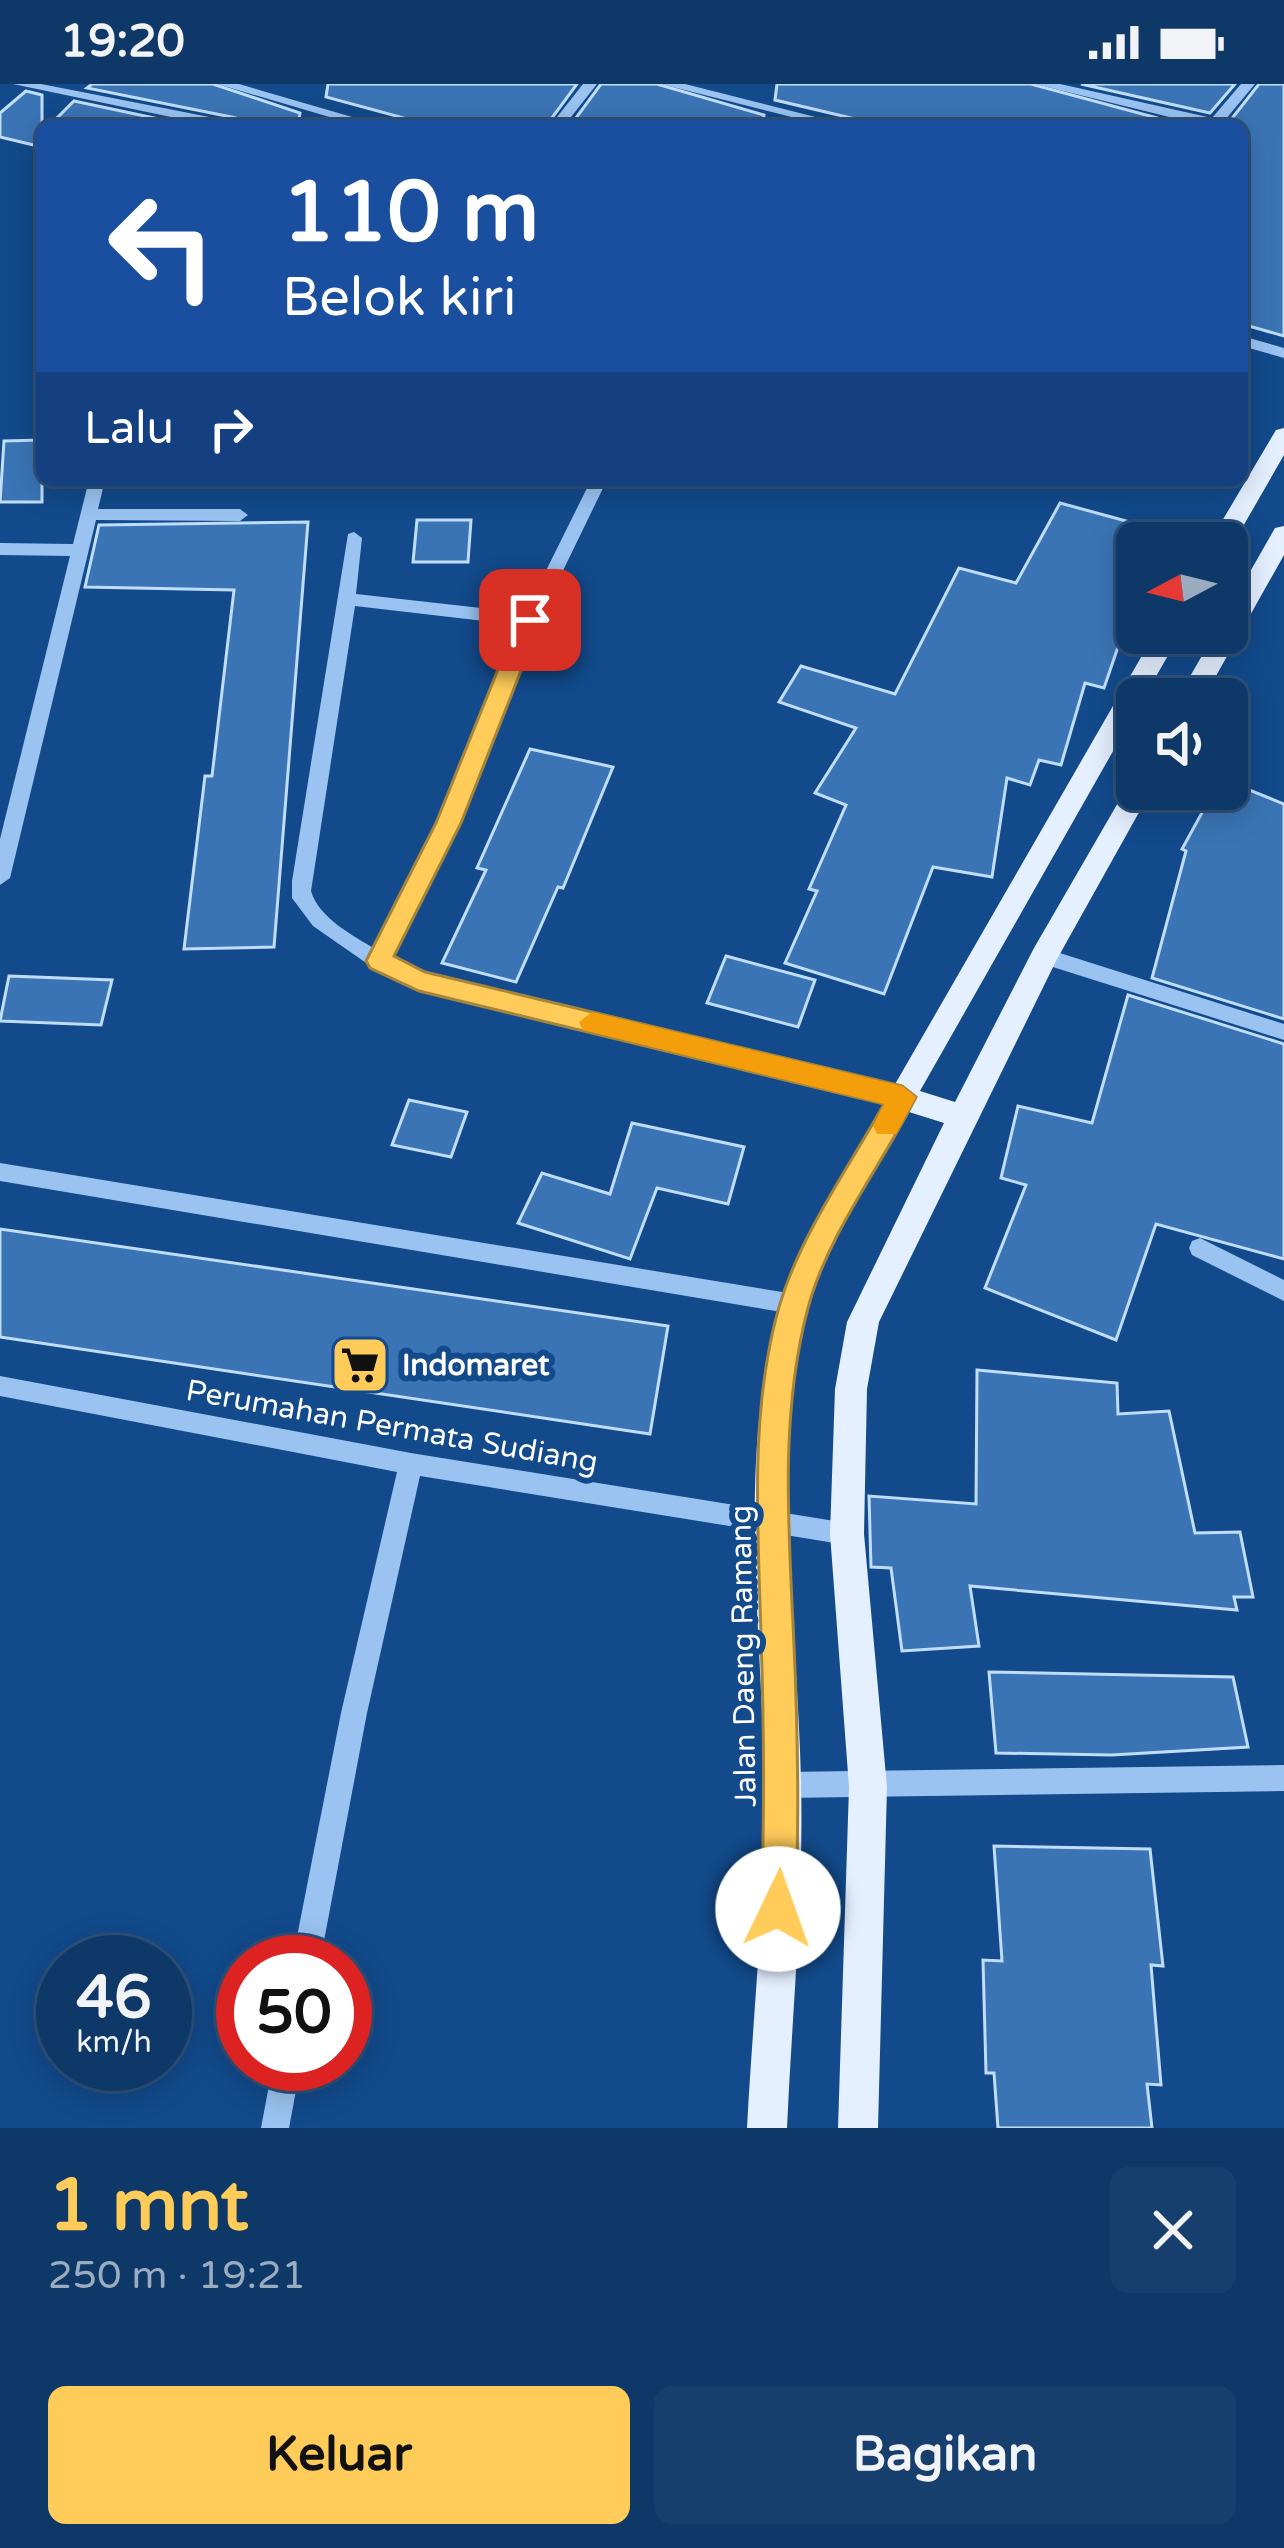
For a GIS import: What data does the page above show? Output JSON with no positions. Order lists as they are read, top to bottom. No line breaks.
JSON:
{"streets":{"main road":["Jalan Daeng Ramang"],"street":["Perumahan Permata Sudiang"]},"crossings":[["Perumahan Permata Sudiang","Jalan Daeng Ramang"]],"places":{"supermarket":["Indomaret"]},"north":"left","page":{"status":"19:20","turn":["110 m","Belok kiri"],"then":"Lalu","speed":"46 km/h","limit":"50","heading":["1 mnt","250 m · 19:21"],"buttons":["Keluar","Bagikan"]}}
